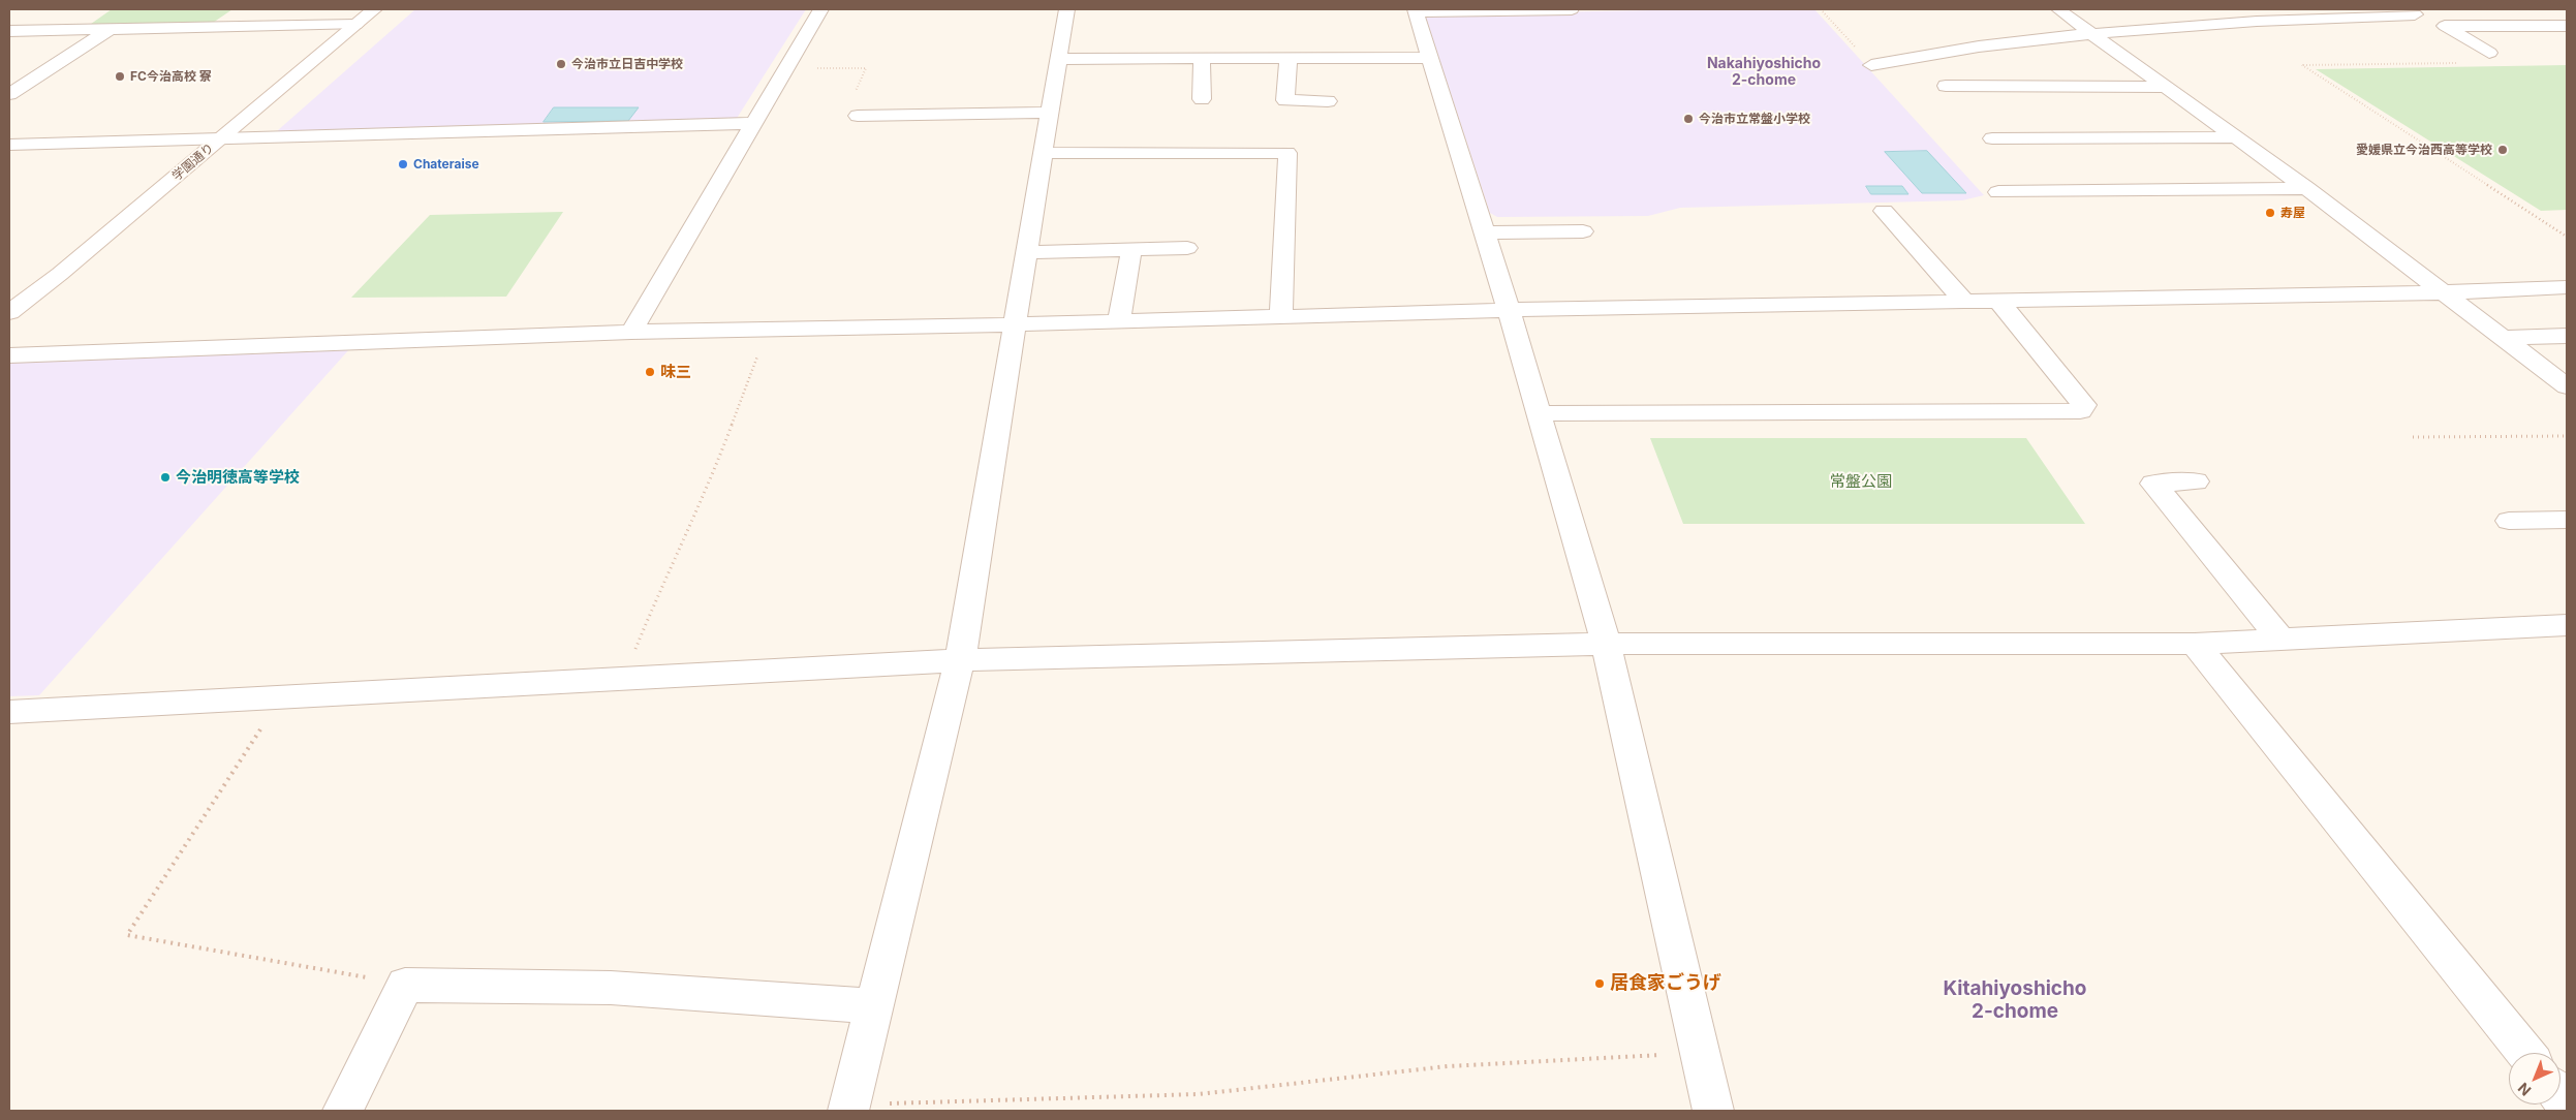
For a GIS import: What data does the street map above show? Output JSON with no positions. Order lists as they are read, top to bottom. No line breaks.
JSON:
{"streets":{"street":["学園通り"]},"districts":["Nakahiyoshicho 2-chome","Kitahiyoshicho 2-chome"],"parks":["常盤公園"],"places":["今治市立日吉中学校","FC今治高校 寮","今治市立常盤小学校","愛媛県立今治西高等学校","Chateraise","寿屋","味三","今治明徳高等学校","居食家ごうげ"],"north":"bottom left"}
